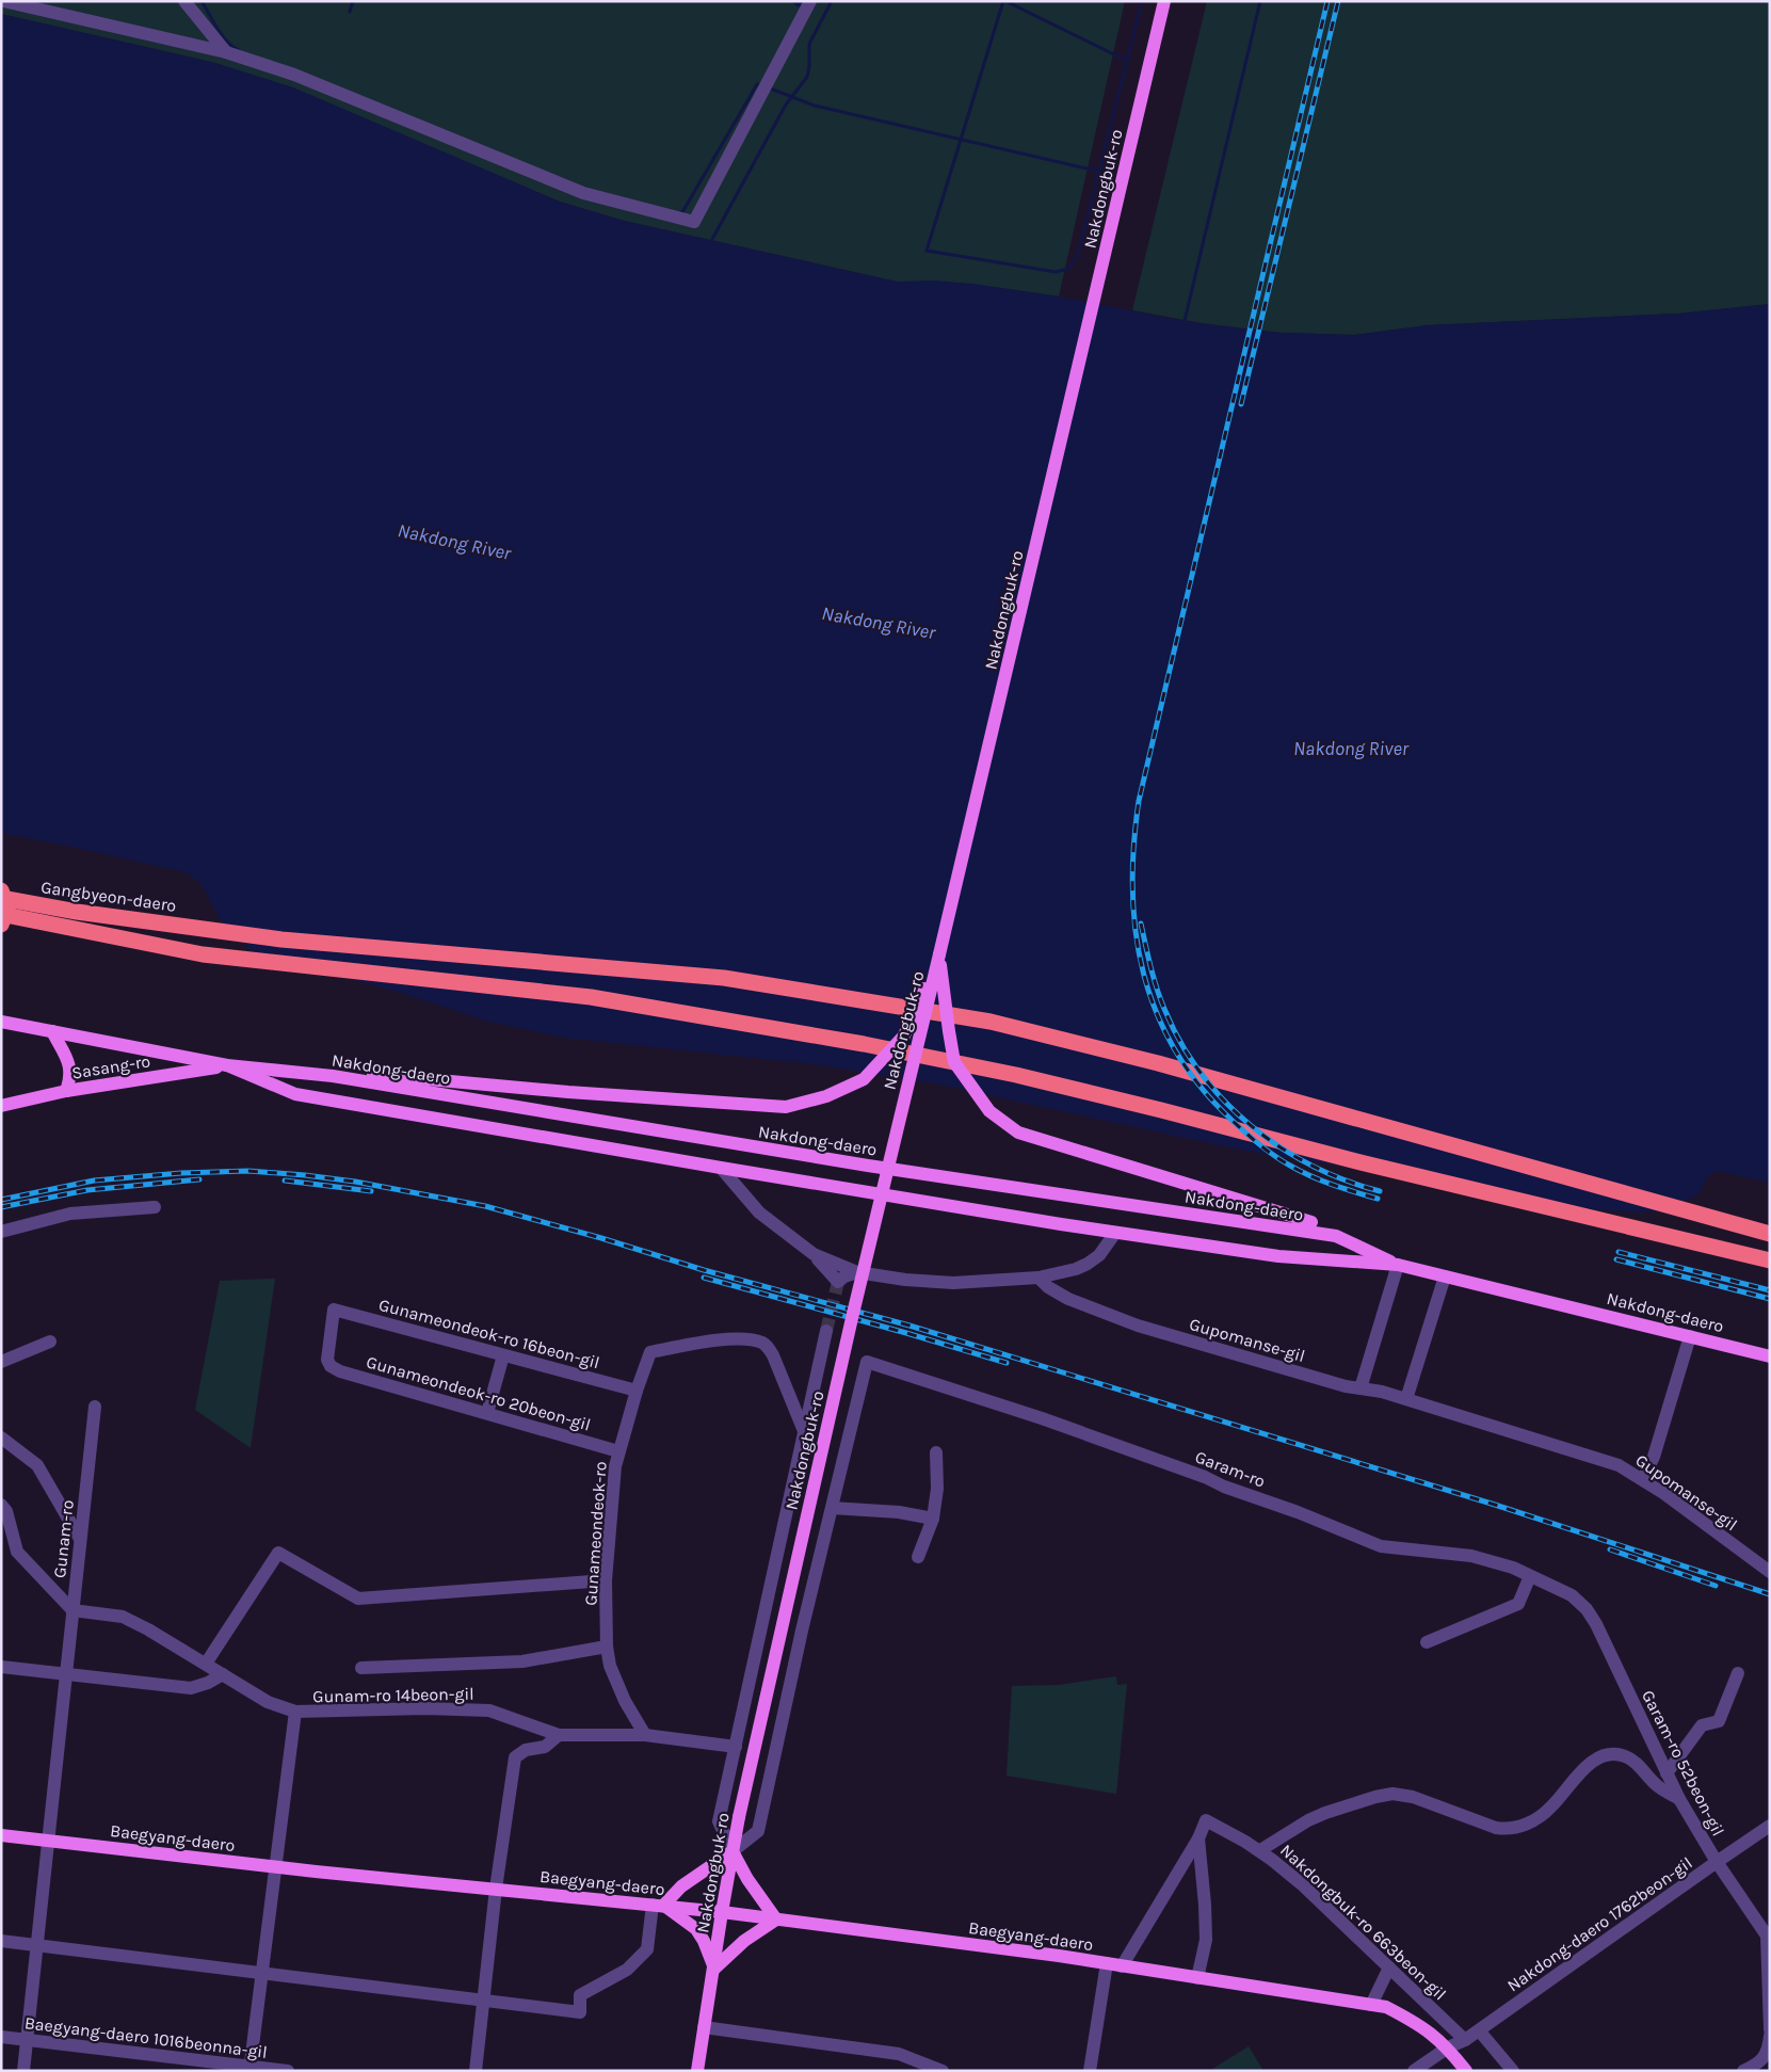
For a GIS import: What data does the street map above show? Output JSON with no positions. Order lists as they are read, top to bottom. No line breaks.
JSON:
{"streets":{"highway":["Gangbyeon-daero"],"main road":["Nakdongbuk-ro","Sasang-ro","Nakdong-daero","Baegyang-daero"],"street":["Gunameondeok-ro 16beon-gil","Gupomanse-gil","Gunameondeok-ro 20beon-gil","Garam-ro","Gunameondeok-ro","Gunam-ro","Gunam-ro 14beon-gil","Garam-ro 52beon-gil","Nakdongbuk-ro 663beon-gil","Nakdong-daero 1762beon-gil","Baegyang-daero 1016beonna-gil"]},"crossings":[["Nakdongbuk-ro","Baegyang-daero"],["Sasang-ro","Nakdong-daero"],["Gunameondeok-ro 16beon-gil","Gunameondeok-ro 20beon-gil"],["Gunameondeok-ro 16beon-gil","Gunameondeok-ro"],["Gunameondeok-ro 20beon-gil","Gunameondeok-ro"],["Garam-ro","Garam-ro 52beon-gil"],["Gunameondeok-ro","Gunam-ro 14beon-gil"],["Gunam-ro","Gunam-ro 14beon-gil"],["Gunam-ro","Baegyang-daero"],["Gunam-ro","Baegyang-daero 1016beonna-gil"],["Garam-ro 52beon-gil","Nakdong-daero 1762beon-gil"],["Baegyang-daero","Nakdong-daero 1762beon-gil"],["Nakdongbuk-ro 663beon-gil","Nakdong-daero 1762beon-gil"]],"water":["Nakdong River"]}
